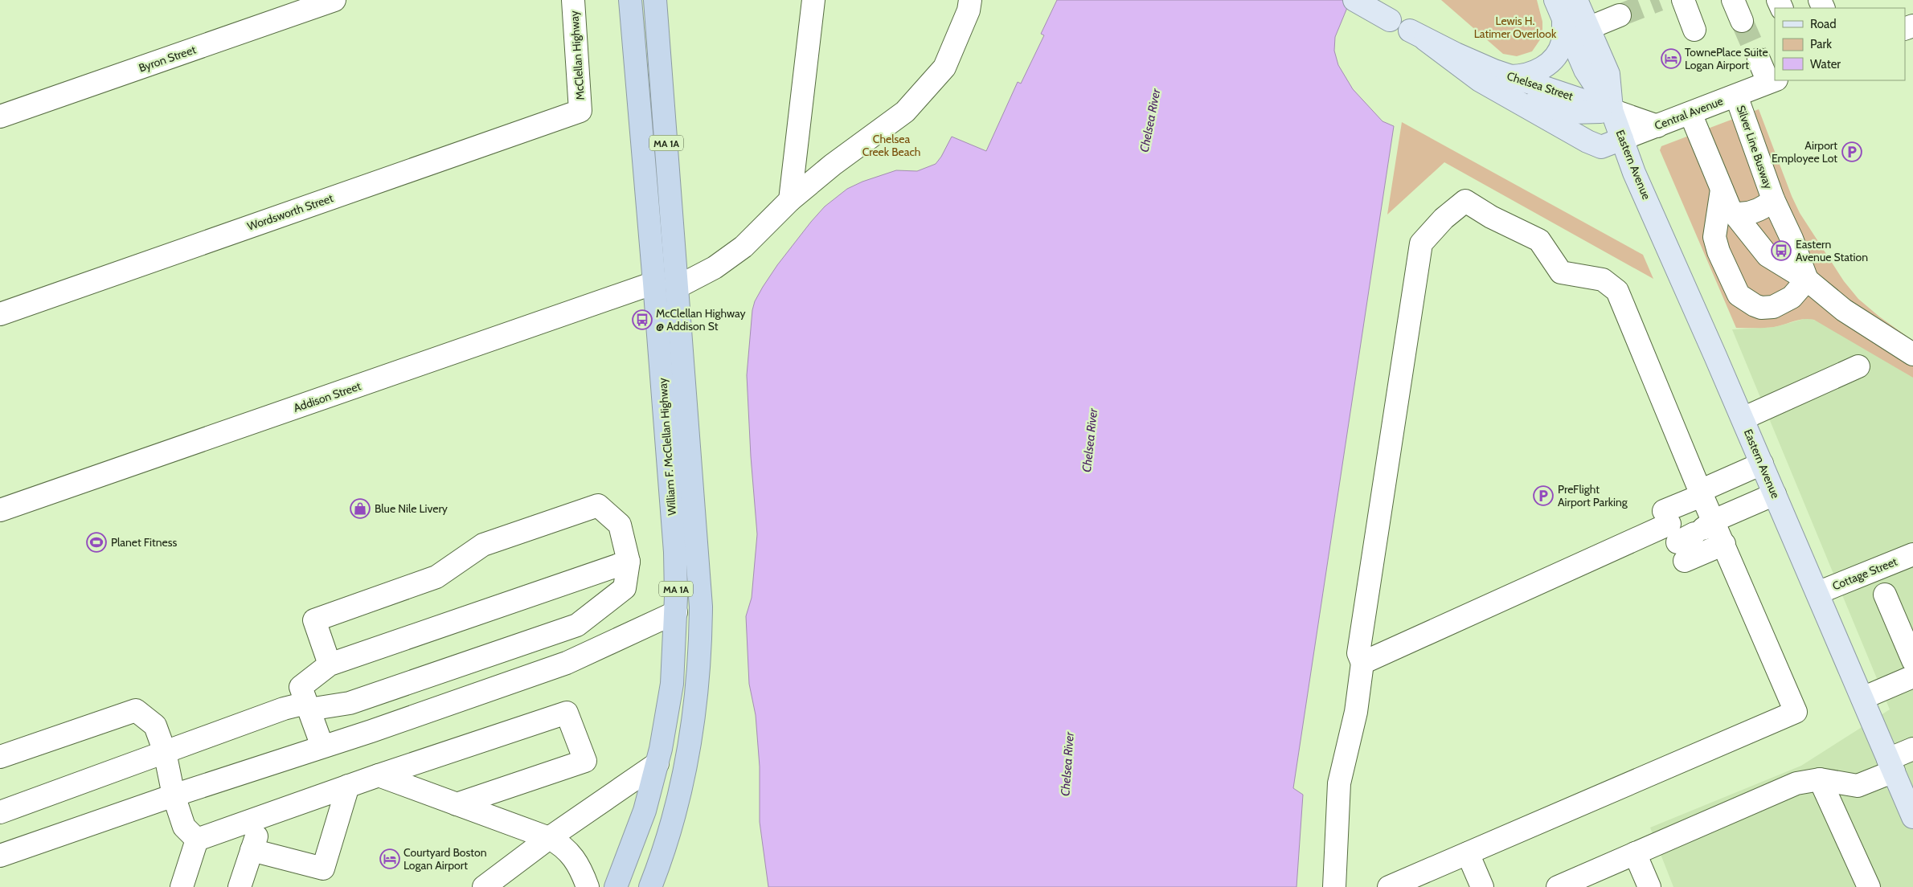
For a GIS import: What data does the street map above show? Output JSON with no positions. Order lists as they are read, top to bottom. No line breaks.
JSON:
{"streets":{"highway":["MA 1A","William F. McClellan Highway"],"main road":["Chelsea Street","Central Avenue","Eastern Avenue"],"street":["McClellan Highway","Byron Street","Silver Line Busway","Wordsworth Street","Addison Street","Cottage Street"]},"crossings":[["McClellan Highway","Wordsworth Street"],["Chelsea Street","Central Avenue"],["Chelsea Street","Eastern Avenue"],["Central Avenue","Silver Line Busway"],["Central Avenue","Eastern Avenue"],["Eastern Avenue","Cottage Street"],["Addison Street","William F. McClellan Highway"]],"water":["Chelsea River"],"parks":["Lewis H. Latimer Overlook","Chelsea Creek Beach"],"places":{"hotel":["TownePlace Suite Logan Airport","Courtyard Boston Logan Airport"],"parking":["Airport Employee Lot","PreFlight Airport Parking"],"bus stop":["Eastern Avenue Station","McClellan Highway @ Addison St"],"shop":["Blue Nile Livery"],"sports":["Planet Fitness"]},"legend":["Road","Park","Water"]}
